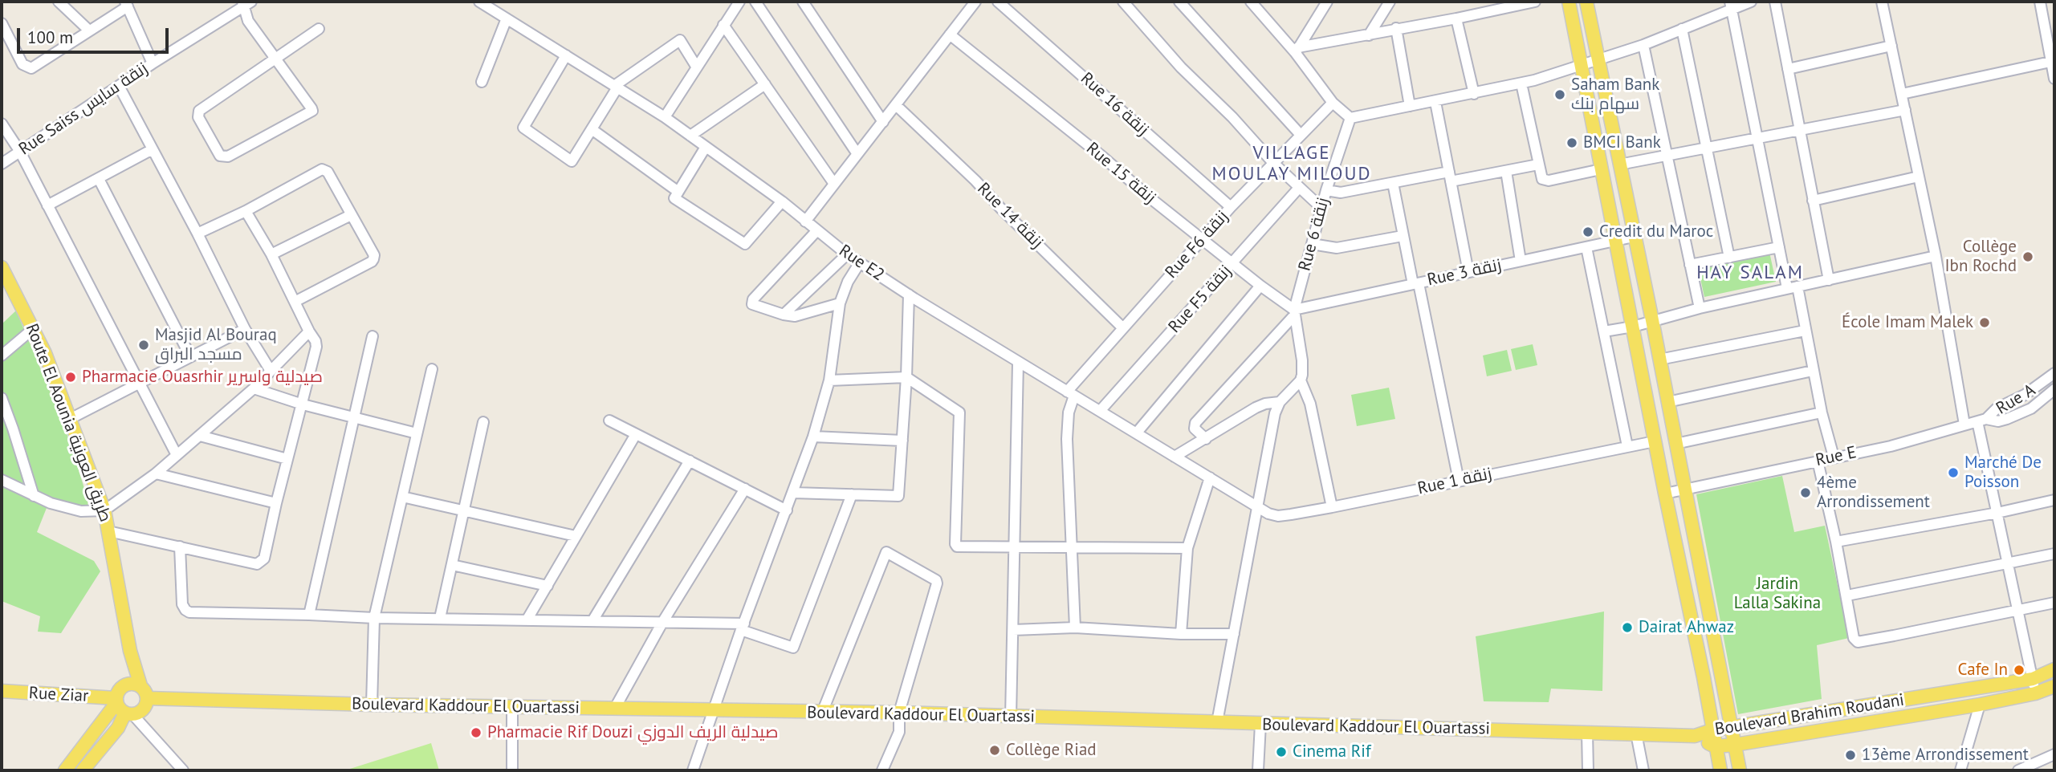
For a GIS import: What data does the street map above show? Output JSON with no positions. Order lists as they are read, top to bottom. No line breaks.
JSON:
{"streets":{"main road":["Route El Aounia طريق العونية","Rue Ziar","Boulevard Kaddour El Ouartassi","Boulevard Brahim Roudani"],"street":["Rue 16 زنقة","Rue Saiss زنقة سايس","Rue 15 زنقة","Rue 14 زنقة","Rue 6 زنقة","Rue F6 زنقة","Rue E2","Rue 3 زنقة","Rue F5 زنقة","Rue A","Rue E","Rue 1 زنقة"]},"crossings":[["Rue 16 زنقة","Rue F6 زنقة"],["Rue 15 زنقة","Rue 6 زنقة"],["Rue 15 زنقة","Rue F6 زنقة"],["Rue 15 زنقة","Rue 3 زنقة"],["Rue 15 زنقة","Rue F5 زنقة"],["Rue 14 زنقة","Rue F6 زنقة"],["Rue 6 زنقة","Rue 3 زنقة"],["Rue F6 زنقة","Rue E2"],["Rue E2","Rue F5 زنقة"],["Rue E2","Rue 1 زنقة"],["Rue A","Rue E"],["Route El Aounia طريق العونية","Rue Ziar"],["Route El Aounia طريق العونية","Boulevard Kaddour El Ouartassi"],["Rue Ziar","Boulevard Kaddour El Ouartassi"],["Boulevard Kaddour El Ouartassi","Boulevard Brahim Roudani"]],"districts":["VILLAGE MOULAY MILOUD","HAY SALAM"],"parks":["Jardin Lalla Sakina"],"places":["Saham Bank سهام بنك","BMCI Bank","Credit du Maroc","Collège Ibn Rochd","École Imam Malek","Masjid Al Bouraq مسجد البراق","Pharmacie Ouasrhir صيدلية واسرير","Marché De Poisson","4ème Arrondissement","Dairat Ahwaz","Cafe In","Pharmacie Rif Douzi صيدلية الريف الدوزي","Collège Riad","Cinema Rif","13ème Arrondissement"],"scale_bar":"100 m"}
